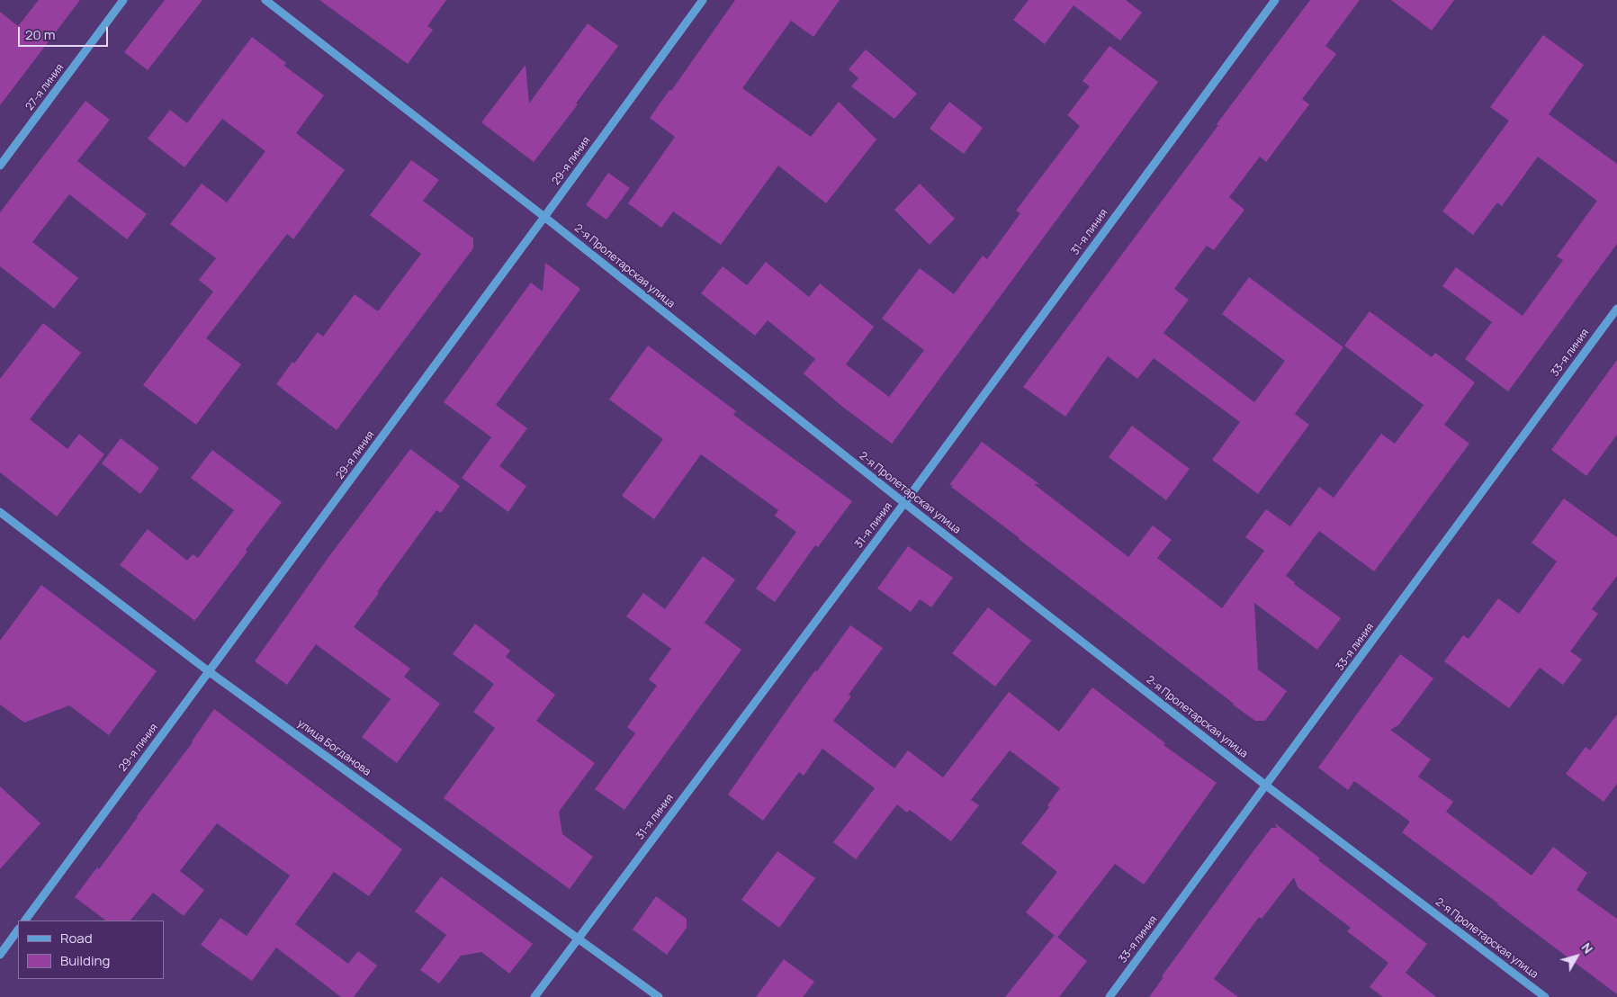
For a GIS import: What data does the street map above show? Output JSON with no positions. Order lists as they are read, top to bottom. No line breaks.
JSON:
{"streets":{"street":["27-я линия","29-я линия","31-я линия","2-я Пролетарская улица","33-я линия","улица Богданова"]},"crossings":[["29-я линия","2-я Пролетарская улица"],["29-я линия","улица Богданова"],["31-я линия","2-я Пролетарская улица"],["31-я линия","улица Богданова"],["2-я Пролетарская улица","33-я линия"]],"legend":["Road","Building"],"scale_bar":"20 m","north":"top right"}
